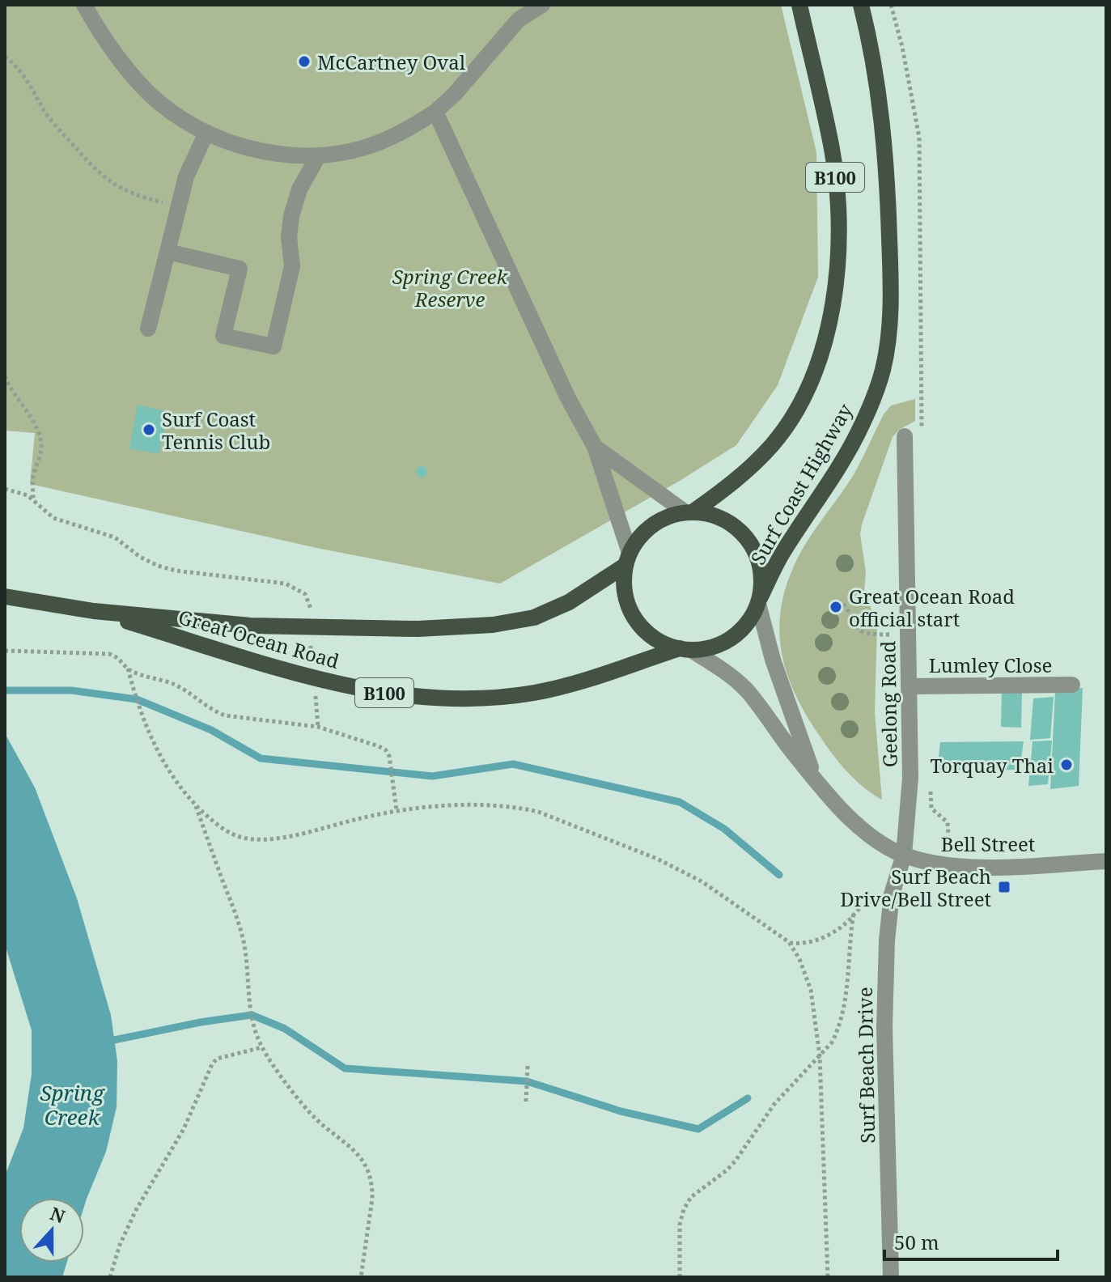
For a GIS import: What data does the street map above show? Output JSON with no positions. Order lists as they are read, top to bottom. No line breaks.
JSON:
{"streets":{"main road":["B100","Surf Coast Highway","Great Ocean Road"],"street":["Lumley Close","Geelong Road","Bell Street","Surf Beach Drive"]},"crossings":[["B100","Surf Coast Highway"],["B100","Great Ocean Road"],["B100","Bell Street"],["Surf Coast Highway","Great Ocean Road"],["Surf Coast Highway","Bell Street"],["Great Ocean Road","Bell Street"],["Lumley Close","Geelong Road"],["Geelong Road","Bell Street"],["Geelong Road","Surf Beach Drive"],["Bell Street","Surf Beach Drive"]],"water":["Spring Creek"],"parks":["Spring Creek Reserve"],"places":{"other":["McCartney Oval","Surf Coast Tennis Club","Great Ocean Road official start","Torquay Thai"],"transit":["Surf Beach Drive/Bell Street"]},"scale_bar":"50 m","north":"top"}
